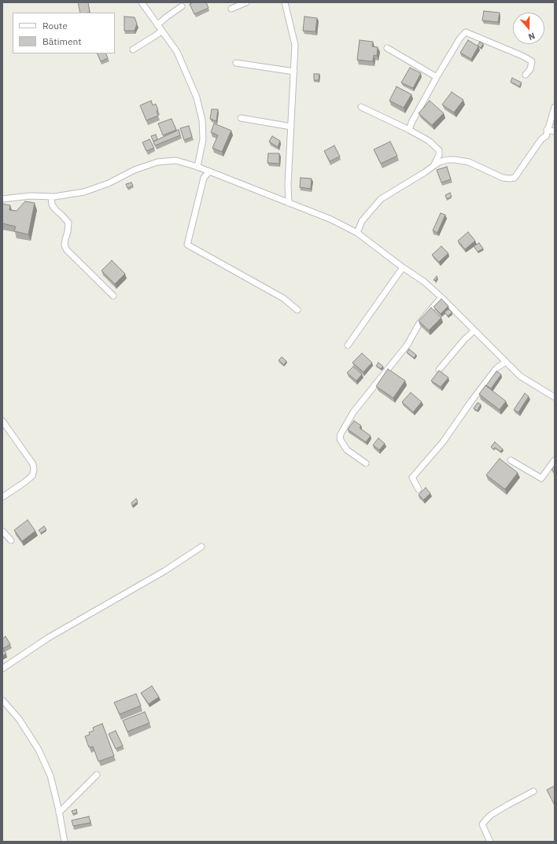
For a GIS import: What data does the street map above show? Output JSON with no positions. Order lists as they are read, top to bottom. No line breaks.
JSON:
{"legend":["Route","Bâtiment"],"north":"bottom"}
